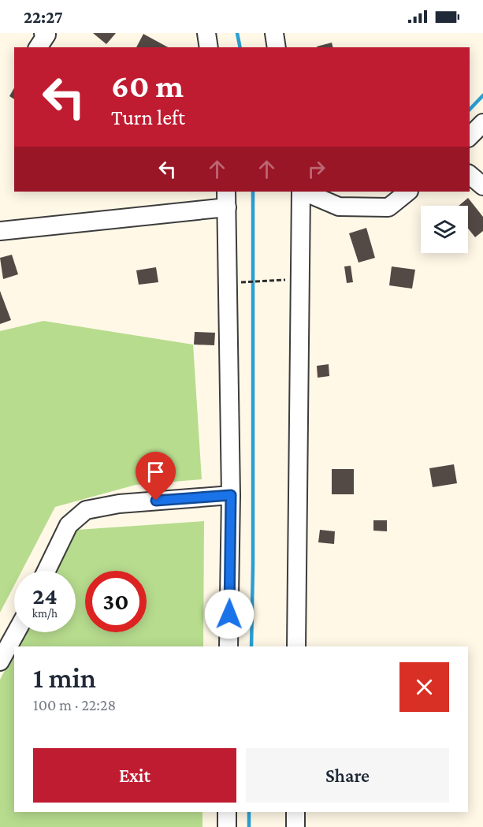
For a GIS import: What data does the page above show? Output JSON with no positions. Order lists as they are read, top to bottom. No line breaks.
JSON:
{"page":{"status":"22:27","turn":["60 m","Turn left"],"speed":"24 km/h","limit":"30","heading":["1 min","100 m · 22:28"],"buttons":["Exit","Share"]}}
